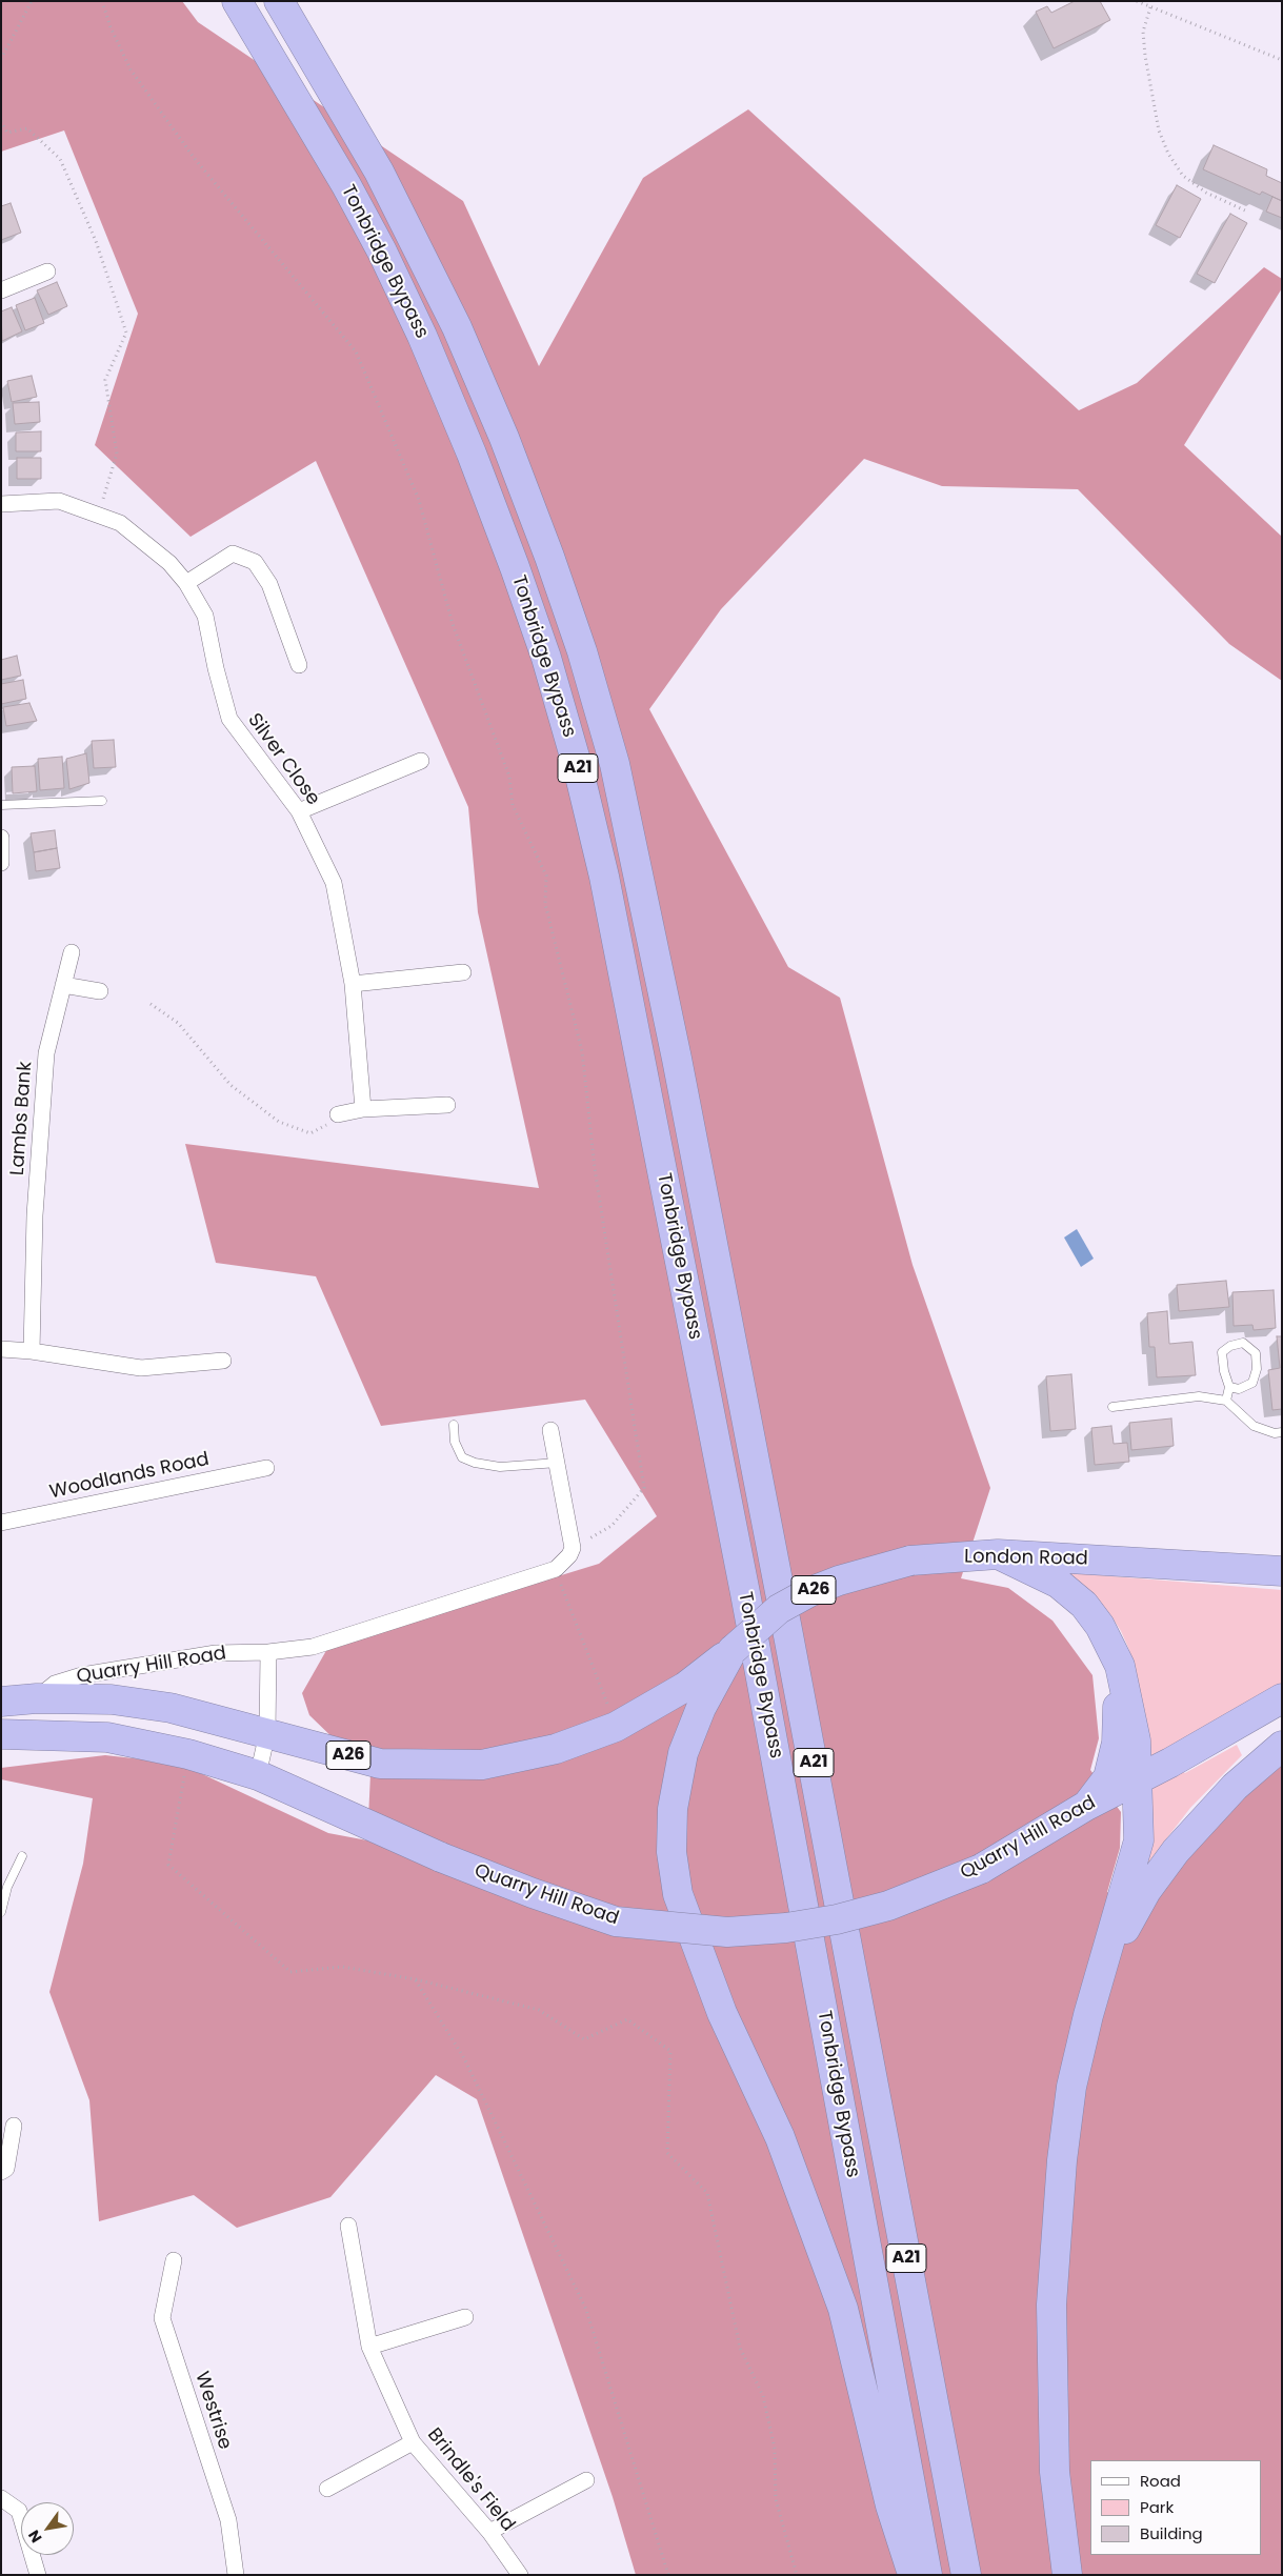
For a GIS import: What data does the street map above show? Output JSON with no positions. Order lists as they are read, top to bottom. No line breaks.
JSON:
{"streets":{"highway":["Tonbridge Bypass","A21","London Road","A26","Quarry Hill Road"],"street":["Silver Close","Lambs Bank","Woodlands Road","Westrise","Brindle's Field"]},"crossings":[["London Road","A26"],["London Road","Quarry Hill Road"],["A26","Quarry Hill Road"]],"legend":["Road","Park","Building"],"north":"bottom left"}
